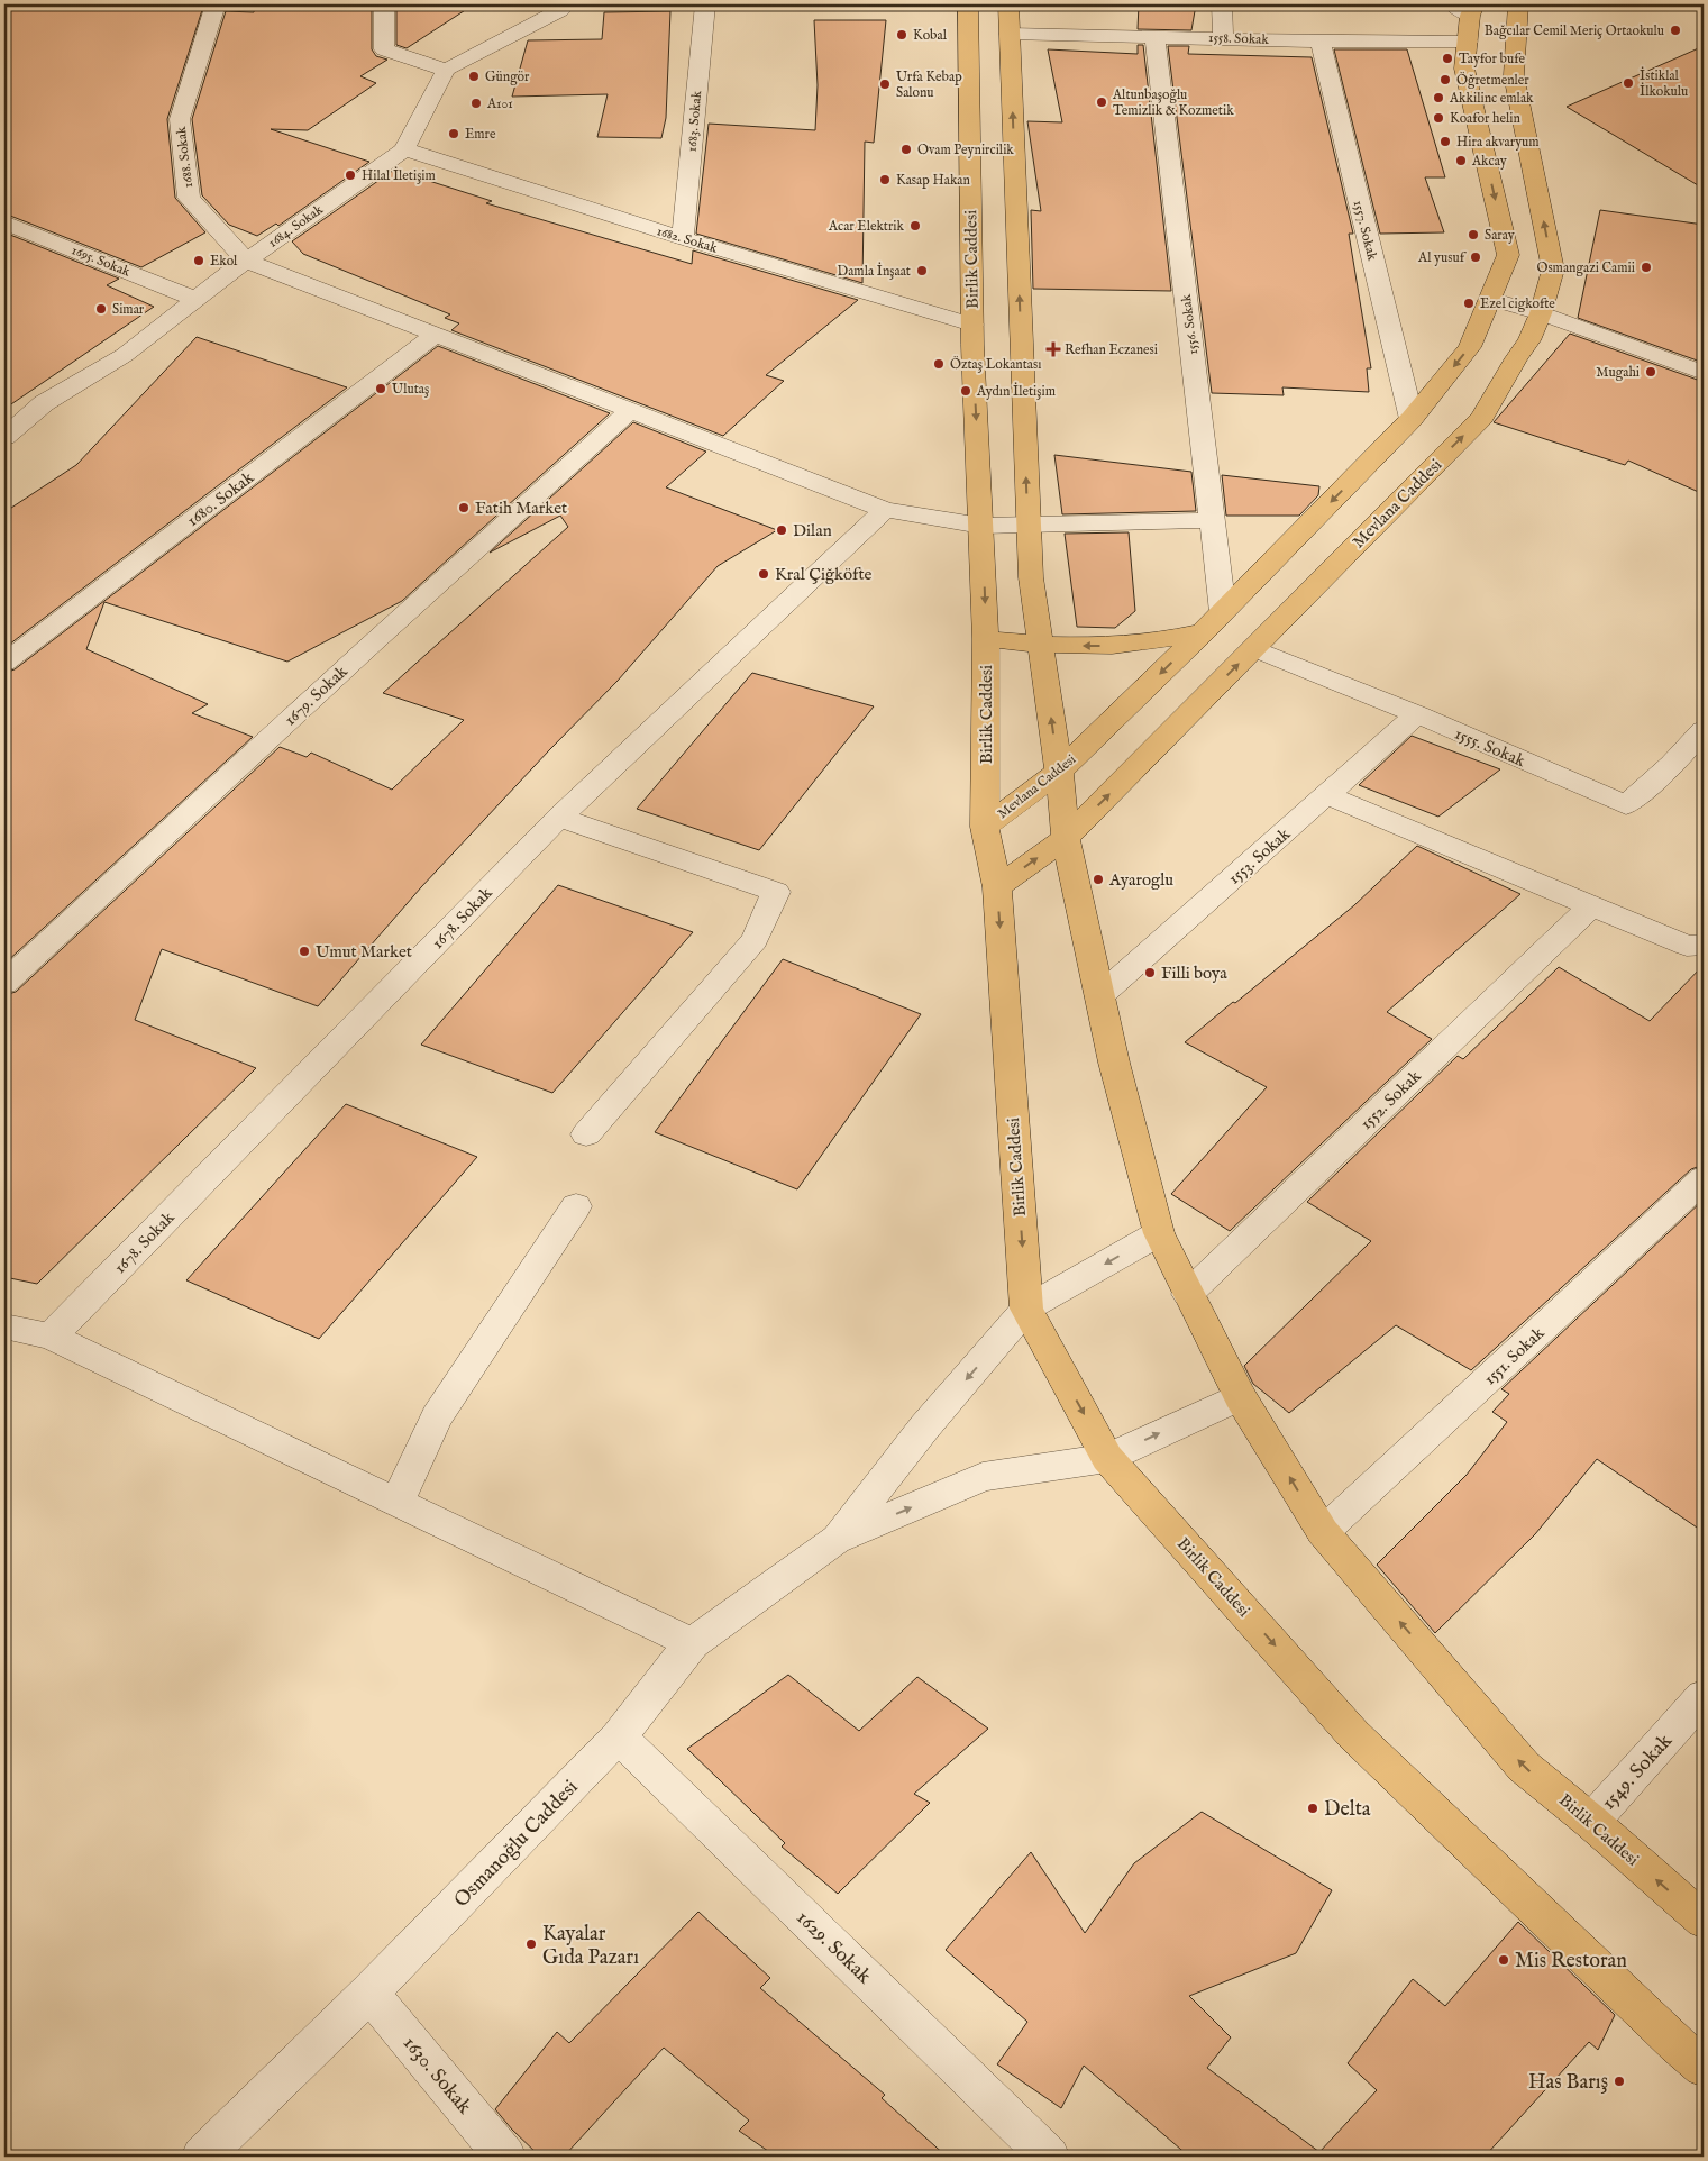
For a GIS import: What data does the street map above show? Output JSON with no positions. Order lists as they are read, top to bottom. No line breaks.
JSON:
{"streets":{"main road":["Birlik Caddesi","Mevlana Caddesi"],"street":["1558. Sokak","1683. Sokak","1688. Sokak","1684. Sokak","1557. Sokak","1682. Sokak","1695. Sokak","1556. Sokak","1680. Sokak","1679. Sokak","1555. Sokak","1553. Sokak","1678. Sokak","1552. Sokak","1551. Sokak","1549. Sokak","Osmanoğlu Caddesi","1629. Sokak","1630. Sokak"]},"crossings":[["1558. Sokak","1557. Sokak"],["1558. Sokak","Birlik Caddesi"],["1558. Sokak","1556. Sokak"],["1558. Sokak","Mevlana Caddesi"],["1683. Sokak","1682. Sokak"],["1688. Sokak","1684. Sokak"],["1684. Sokak","1682. Sokak"],["1684. Sokak","1695. Sokak"],["1557. Sokak","Mevlana Caddesi"],["1682. Sokak","Birlik Caddesi"],["Birlik Caddesi","Mevlana Caddesi"],["Birlik Caddesi","1553. Sokak"],["Birlik Caddesi","1552. Sokak"],["Birlik Caddesi","1551. Sokak"],["Birlik Caddesi","1549. Sokak"],["1556. Sokak","Mevlana Caddesi"],["Mevlana Caddesi","1555. Sokak"],["1555. Sokak","1553. Sokak"],["Osmanoğlu Caddesi","1629. Sokak"],["Osmanoğlu Caddesi","1630. Sokak"]],"places":{"other":["Bağcılar Cemil Meriç Ortaokulu","Kobal","Tayfor bufe","Güngör","Öğretmenler","İstiklal İlkokulu","Urfa Kebap Salonu","Akkilinc emlak","Altunbaşoğlu Temizlik & Kozmetik","A101","Koafor helin","Emre","Hira akvaryum","Ovam Peynircilik","Akcay","Hilal İletişim","Kasap Hakan","Acar Elektrik","Saray","Al yusuf","Ekol","Osmangazi Camii","Damla İnşaat","Ezel cigkofte","Simar","Öztaş Lokantası","Mugahi","Ulutaş","Aydın İletişim","Fatih Market","Dilan","Kral Çiğköfte","Ayaroglu","Umut Market","Filli boya","Delta","Kayalar Gıda Pazarı","Mis Restoran","Has Barış"],"health":["Refhan Eczanesi"]}}
